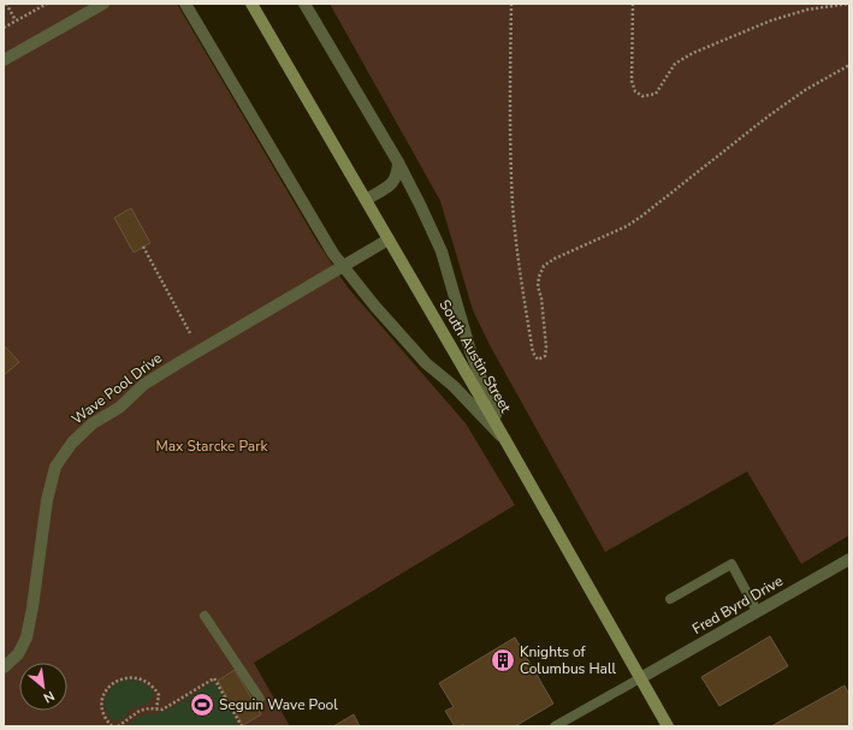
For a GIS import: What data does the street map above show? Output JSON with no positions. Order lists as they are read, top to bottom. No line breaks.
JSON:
{"streets":{"main road":["South Austin Street"],"street":["Wave Pool Drive","Fred Byrd Drive"]},"crossings":[["South Austin Street","Wave Pool Drive"],["South Austin Street","Fred Byrd Drive"]],"parks":["Max Starcke Park"],"places":{"building":["Knights of Columbus Hall"],"sports":["Seguin Wave Pool"]},"north":"bottom right"}
